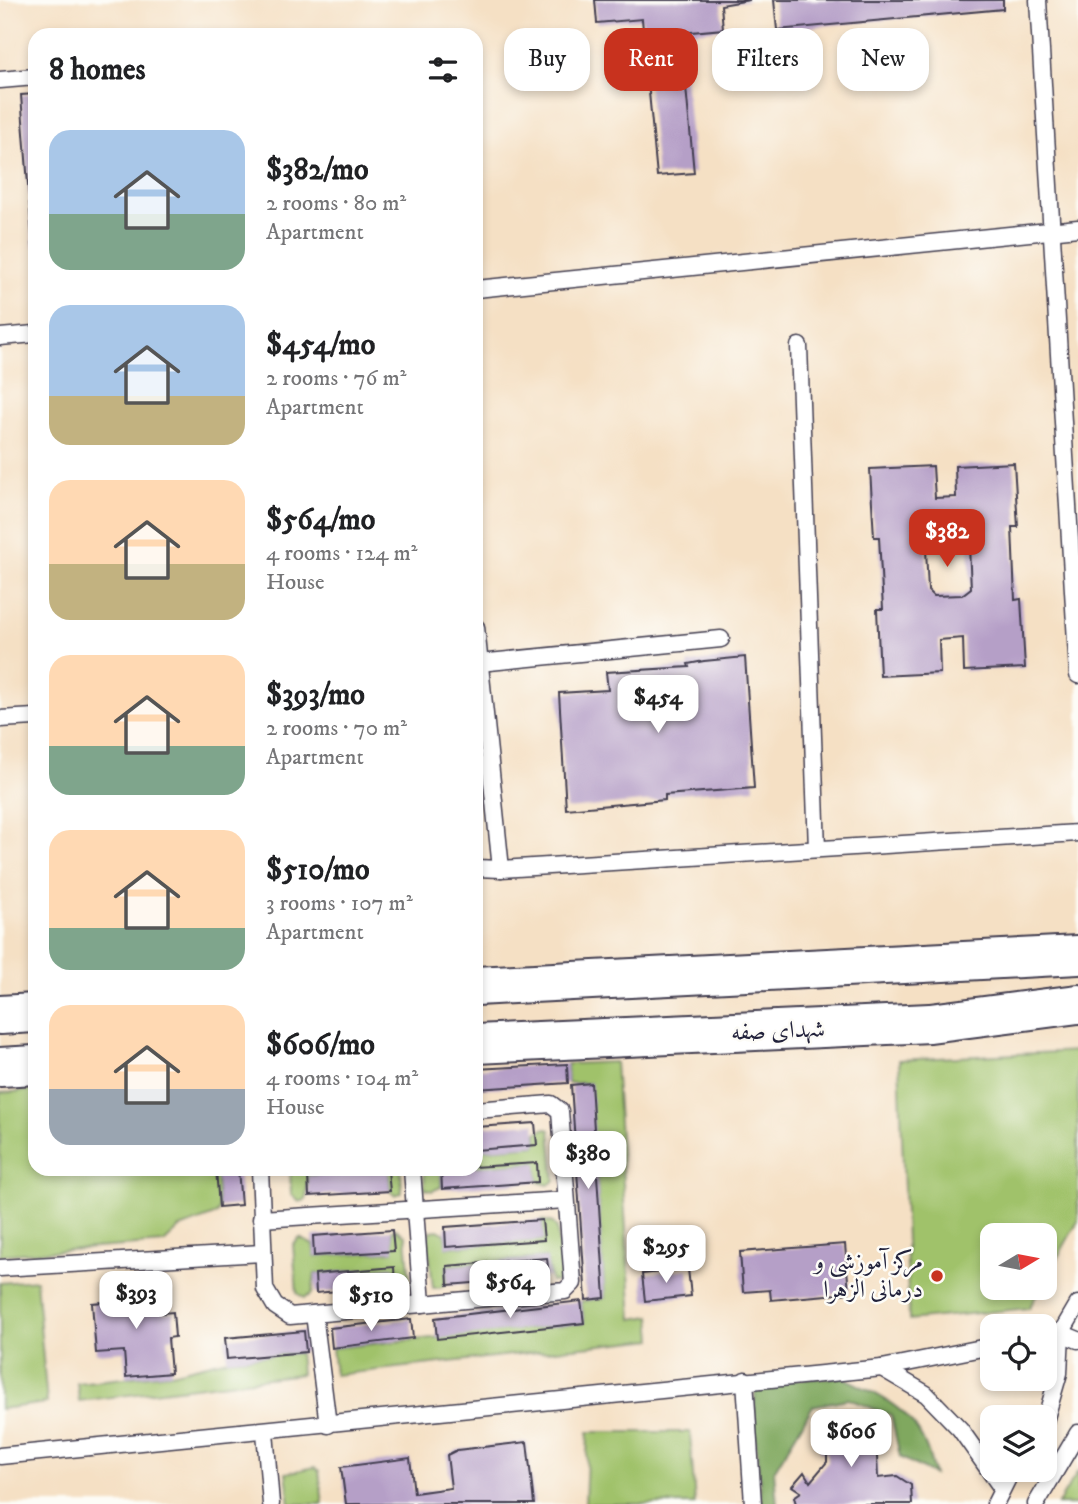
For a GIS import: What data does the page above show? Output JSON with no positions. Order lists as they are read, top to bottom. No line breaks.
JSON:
{"streets":{"main road":["شهدای صفه"]},"places":["مرکز آموزشی و درمانی الزهرا"],"north":"right","page":{"chip":["Buy","Rent","Filters","New"],"heading":"8 homes","list":[{"name":"$382/mo","note":"2 rooms · 80 m² · Apartment"},{"name":"$454/mo","note":"2 rooms · 76 m² · Apartment"},{"name":"$564/mo","note":"4 rooms · 124 m² · House"},{"name":"$393/mo","note":"2 rooms · 70 m² · Apartment"},{"name":"$510/mo","note":"3 rooms · 107 m² · Apartment"},{"name":"$606/mo","note":"4 rooms · 104 m² · House"}],"price":["$382","$454","$380","$295","$564","$393","$510","$606"]}}
